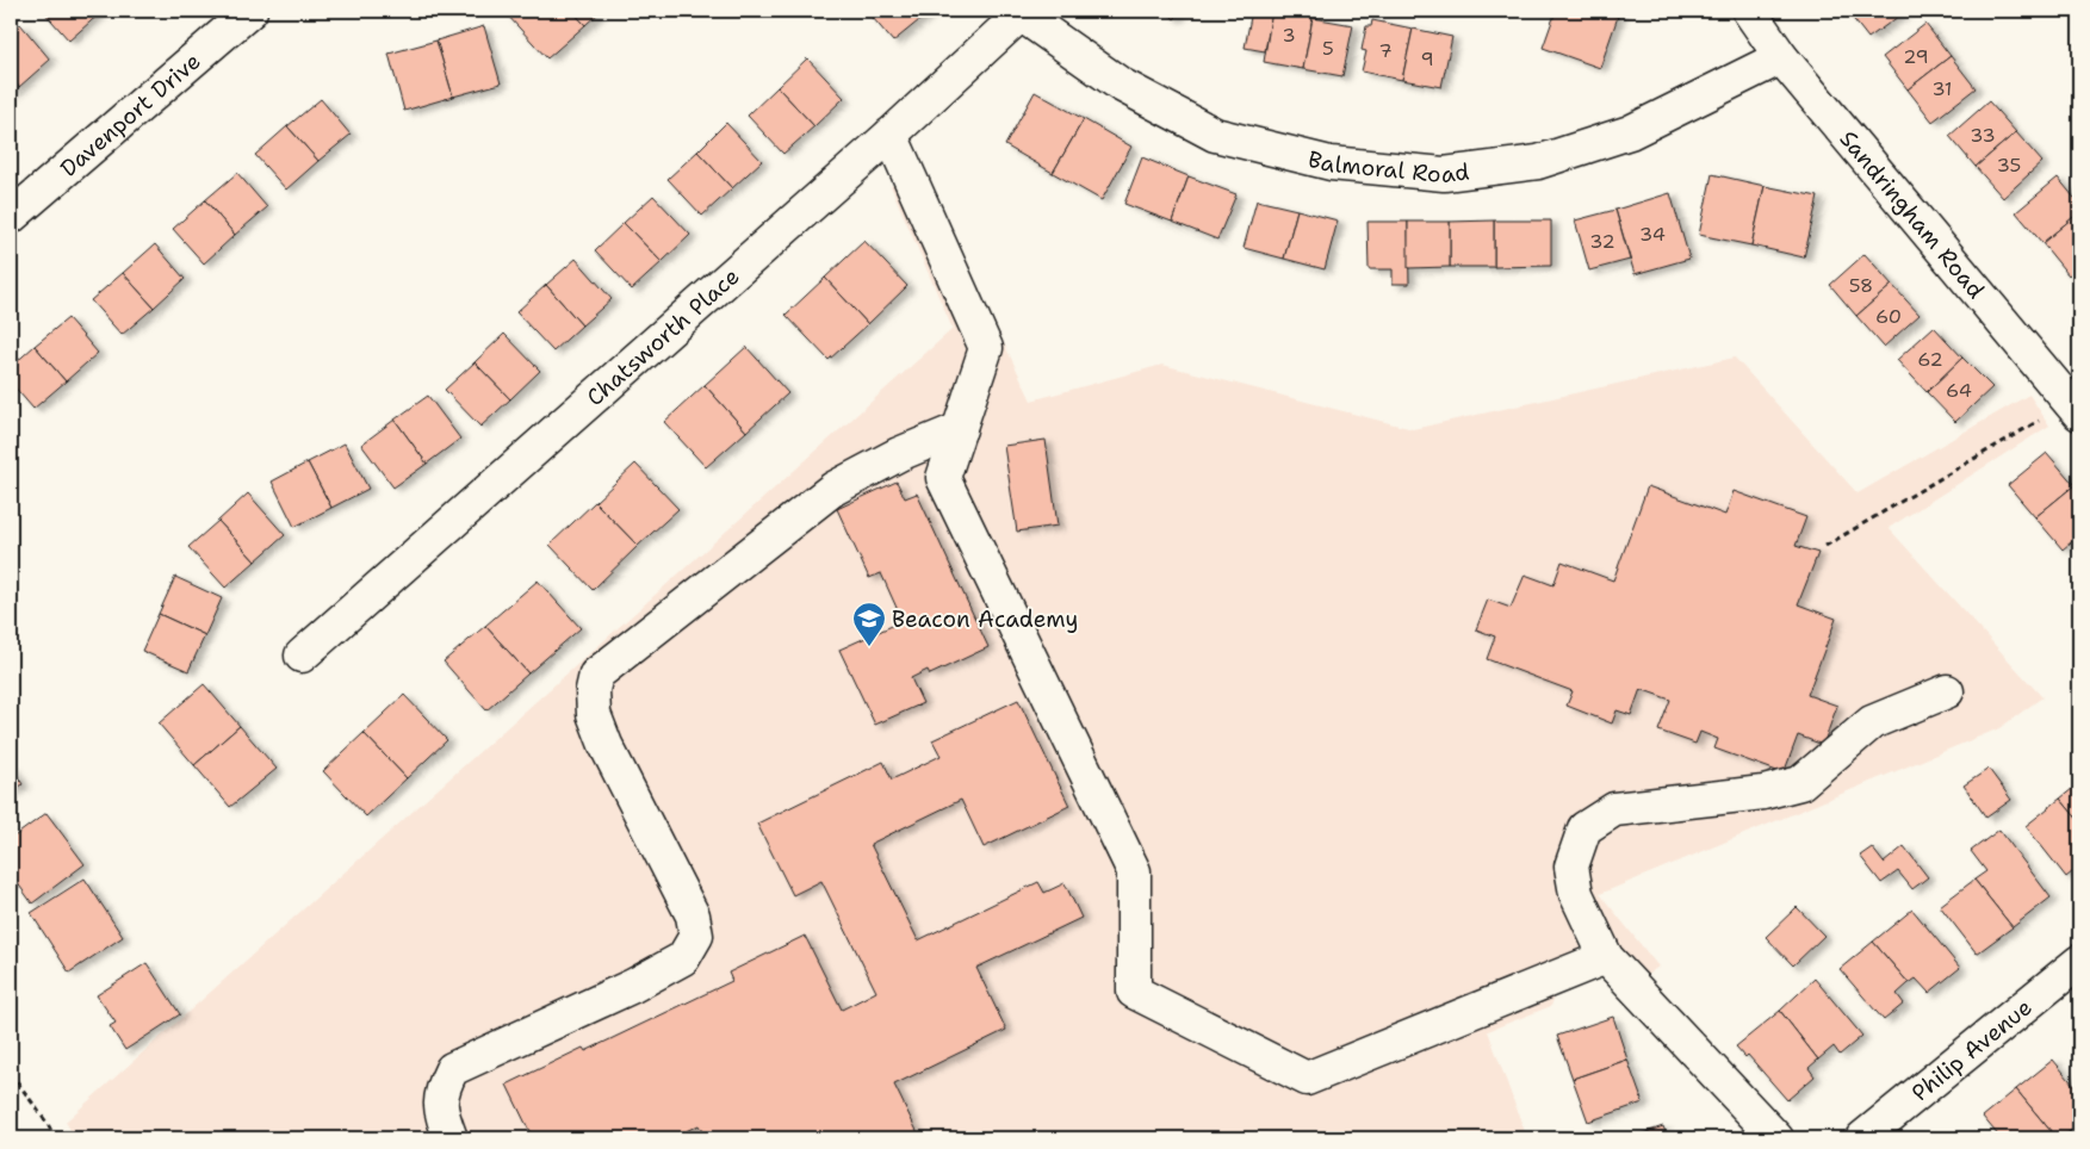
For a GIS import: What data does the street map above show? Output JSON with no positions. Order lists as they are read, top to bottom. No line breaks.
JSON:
{"streets":{"street":["Davenport Drive","Balmoral Road","Sandringham Road","Chatsworth Place","Philip Avenue"]},"crossings":[["Balmoral Road","Sandringham Road"],["Balmoral Road","Chatsworth Place"]],"places":{"school or university":["Beacon Academy"]},"house_numbers":["3","5","7","29","9","31","33","35","34","32","58","60","62","64"]}
